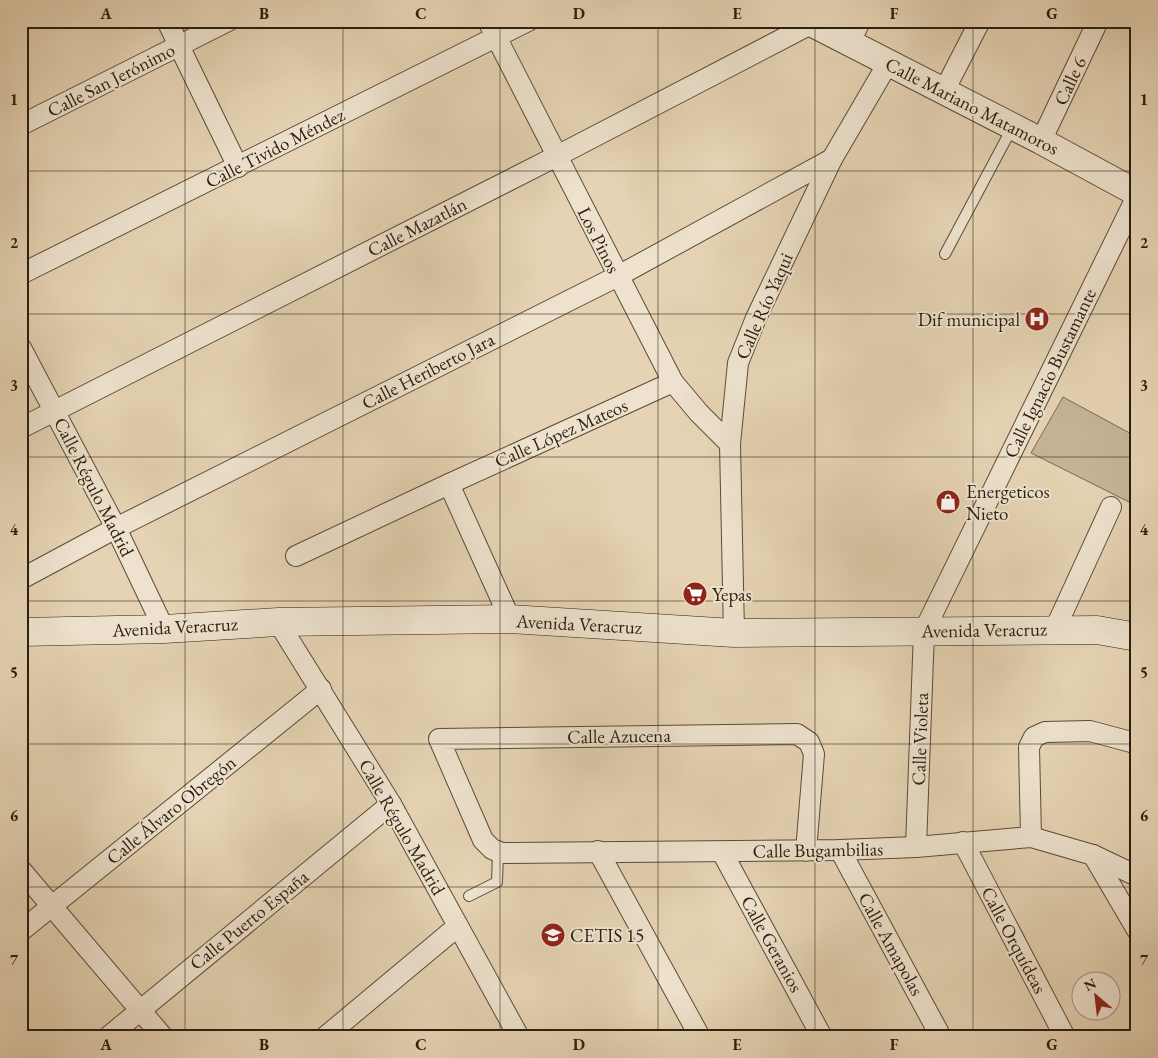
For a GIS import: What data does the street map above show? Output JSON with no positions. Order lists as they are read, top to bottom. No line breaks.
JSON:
{"streets":{"main road":["Avenida Veracruz"],"street":["Calle San Jerónimo","Calle 6","Calle Mariano Matamoros","Calle Tivido Méndez","Calle Mazatlán","Los Pinos","Calle Río Yaqui","Calle Heriberto Jara","Calle Ignacio Bustamante","Calle López Mateos","Calle Régulo Madrid","Calle Azucena","Calle Violeta","Calle Álvaro Obregón","Calle Bugambilias","Calle Puerto España","Calle Orquídeas","Calle Geranios","Calle Amapolas"]},"crossings":[["Calle 6","Calle Mariano Matamoros"],["Calle Mariano Matamoros","Calle Mazatlán"],["Calle Mariano Matamoros","Calle Río Yaqui"],["Calle Mariano Matamoros","Calle Ignacio Bustamante"],["Calle Tivido Méndez","Los Pinos"],["Calle Mazatlán","Los Pinos"],["Calle Mazatlán","Calle Régulo Madrid"],["Los Pinos","Calle Río Yaqui"],["Los Pinos","Calle Heriberto Jara"],["Los Pinos","Calle López Mateos"],["Calle Río Yaqui","Calle Heriberto Jara"],["Calle Río Yaqui","Avenida Veracruz"],["Calle Heriberto Jara","Calle Régulo Madrid"],["Calle Ignacio Bustamante","Avenida Veracruz"],["Calle Ignacio Bustamante","Calle Violeta"],["Calle Régulo Madrid","Avenida Veracruz"],["Calle Régulo Madrid","Calle Álvaro Obregón"],["Calle Régulo Madrid","Calle Puerto España"],["Avenida Veracruz","Calle Violeta"],["Calle Azucena","Calle Bugambilias"],["Calle Violeta","Calle Bugambilias"],["Calle Bugambilias","Calle Orquídeas"],["Calle Bugambilias","Calle Geranios"],["Calle Bugambilias","Calle Amapolas"]],"places":{"hospital":["Dif municipal"],"shop":["Energeticos Nieto"],"supermarket":["Yepas"],"school or university":["CETIS 15"]},"north":"top left","grid":{"columns":["A","B","C","D","E","F","G"],"rows":["1","2","3","4","5","6","7"]}}
